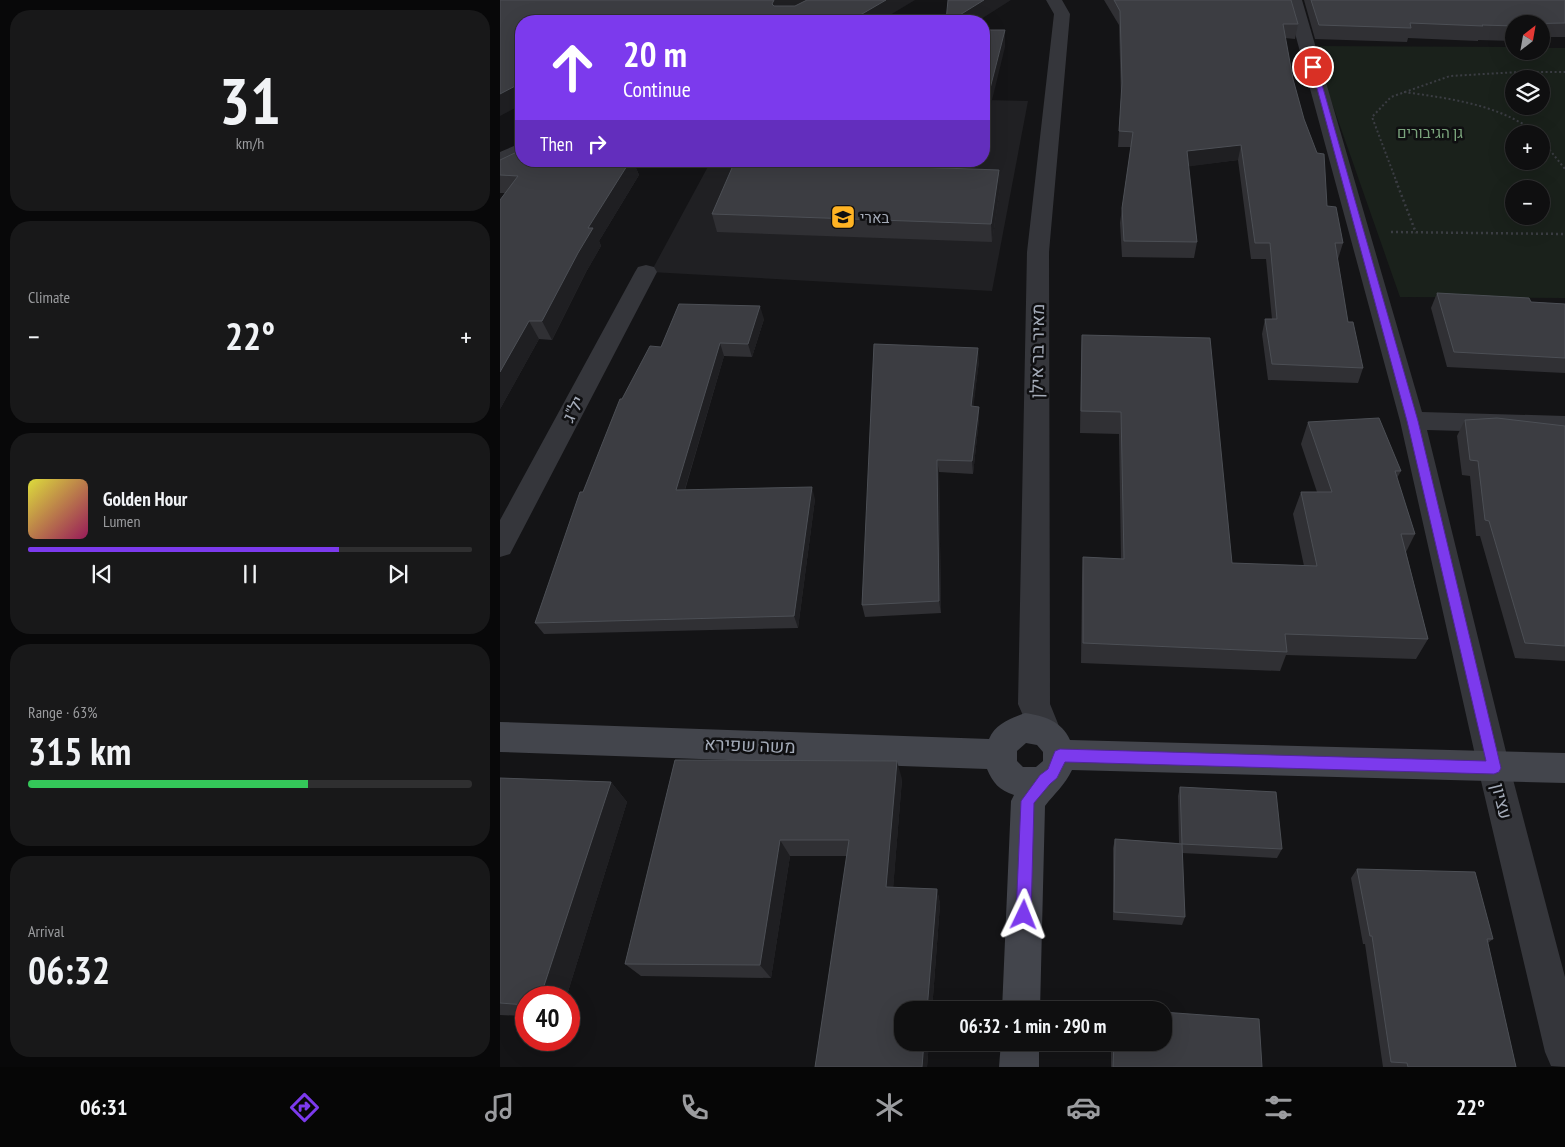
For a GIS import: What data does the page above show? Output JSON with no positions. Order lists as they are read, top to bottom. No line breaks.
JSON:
{"streets":{"street":["מאיר בר אילן","יל\"ג","משה שפירא","עציון"]},"crossings":[["מאיר בר אילן","משה שפירא"],["משה שפירא","עציון"]],"parks":["גן הגיבורים"],"places":{"school or university":["בארי"]},"north":"top right","page":{"tile":[["31","km/h"],"Climate",["Range · 63%","315 km"],["Arrival","06:32"]],"map_buttons":["+","−"],"turn":["20 m","Continue"],"then":"Then","heat":["−","22°","+"],"song":["Golden Hour","Lumen"],"limit":"40","trip":"06:32 · 1 min · 290 m","tabs":["06:31","22°"]}}
